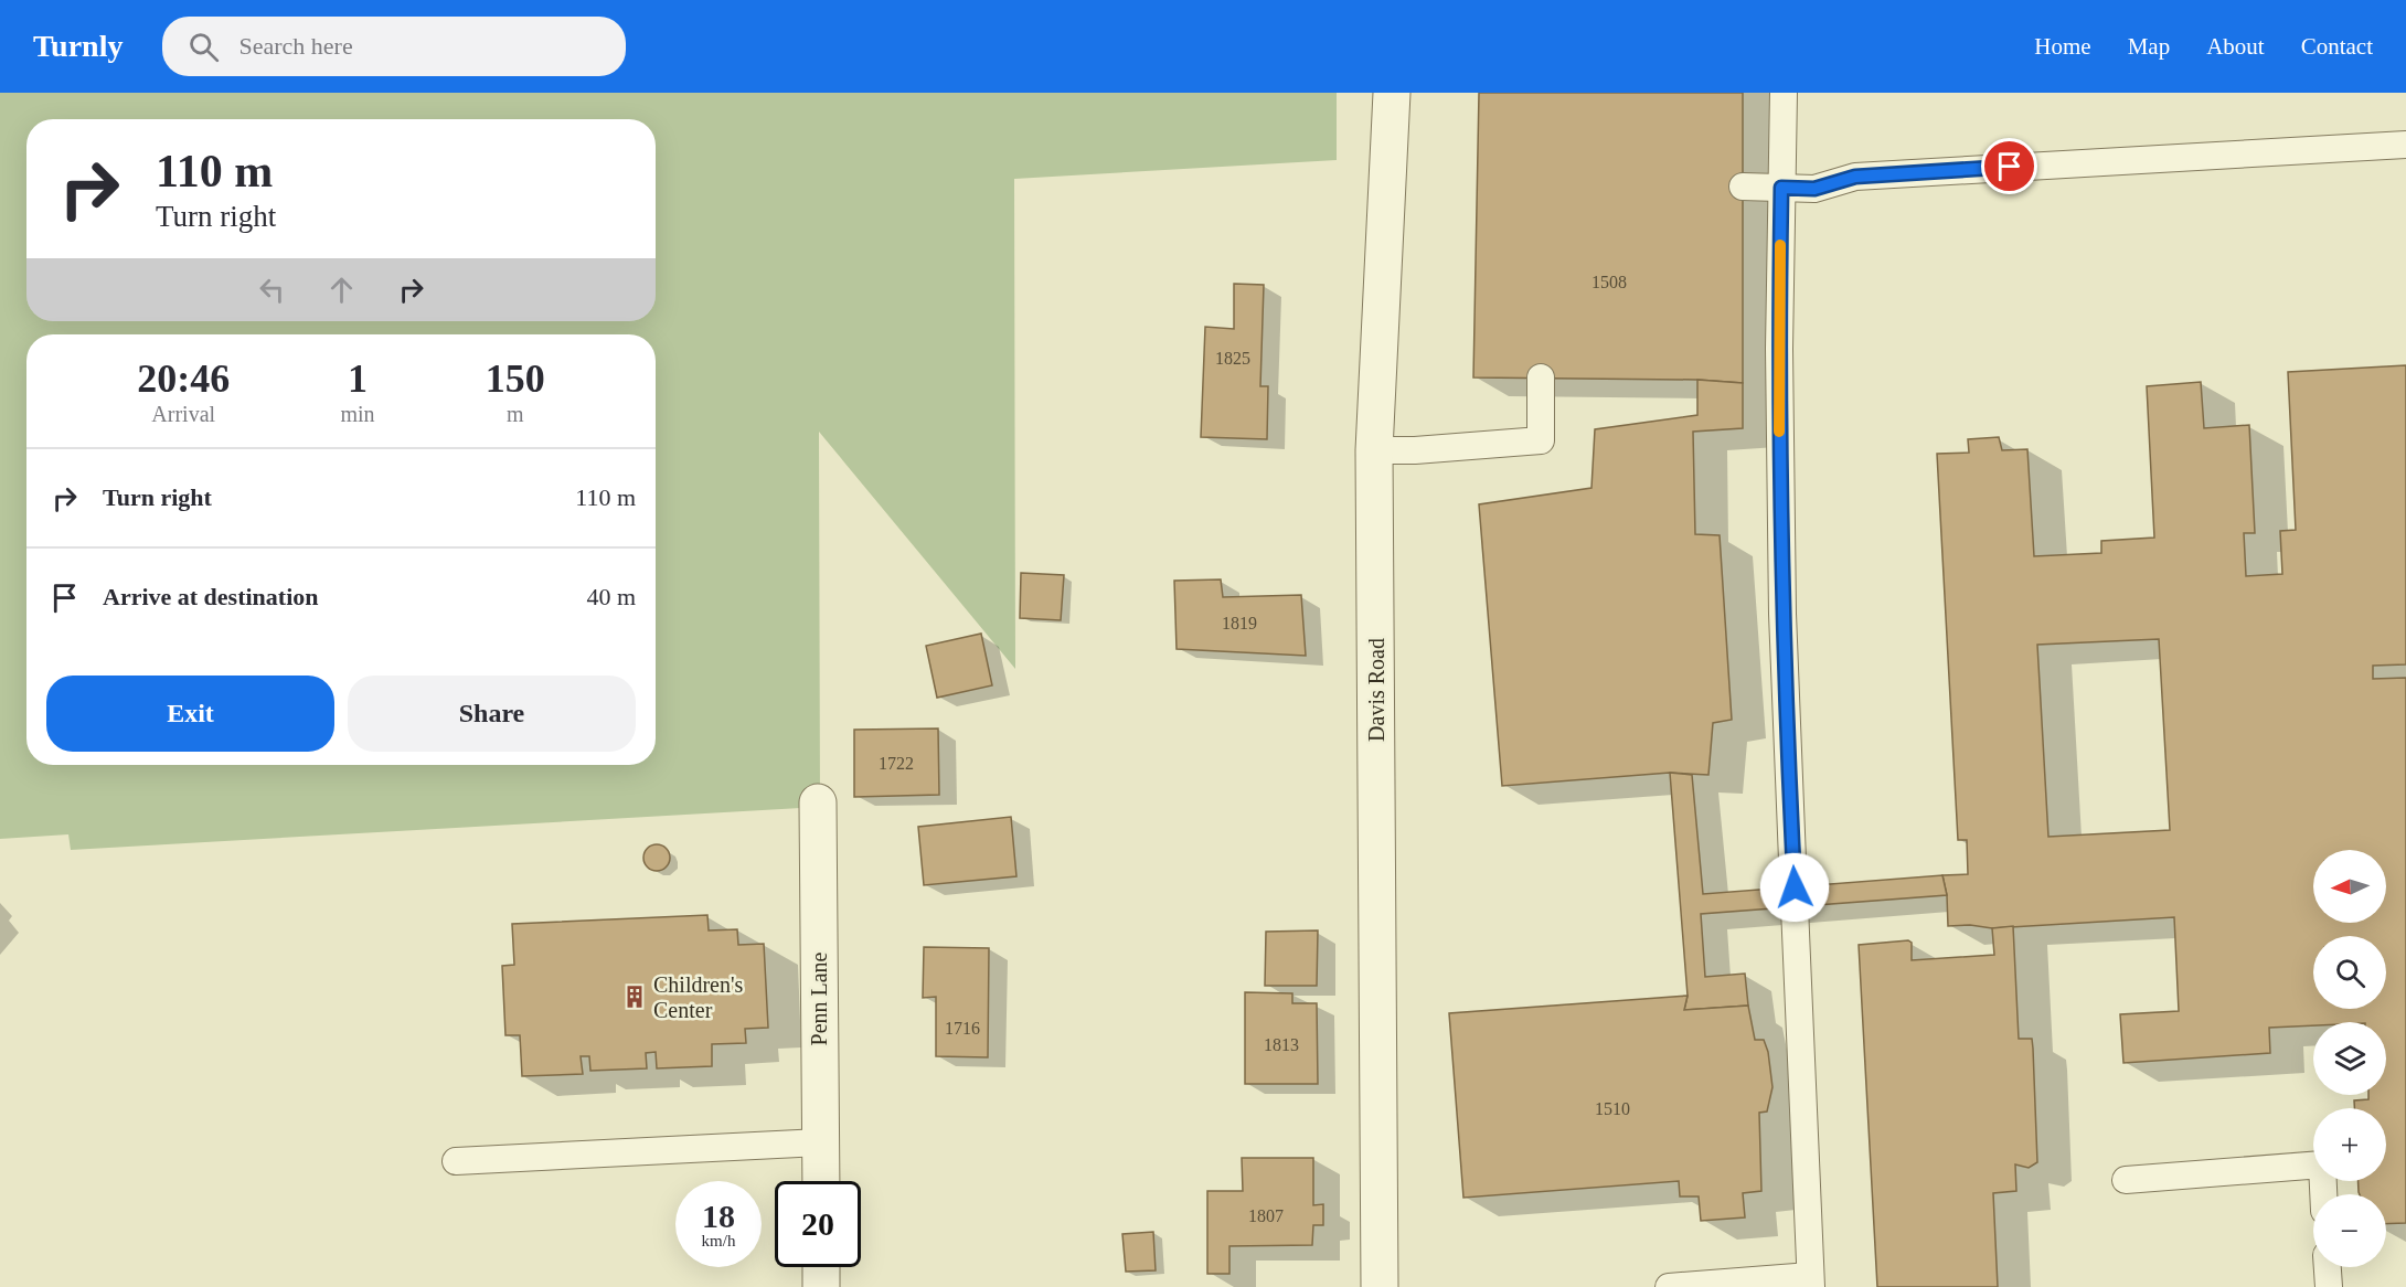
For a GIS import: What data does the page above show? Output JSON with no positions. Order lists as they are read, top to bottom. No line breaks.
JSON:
{"streets":{"street":["Davis Road","Penn Lane"]},"places":{"building":["Children's Center"]},"house_numbers":["1508","1825","1819","1722","1716","1813","1510","1807"],"north":"left","page":{"header":"Turnly","search":"Search here","nav":["Home","Map","About","Contact"],"turn":["110 m","Turn right"],"eta":["20:46","Arrival","1","min","150","m"],"list":[{"name":"Turn right","value":"110 m"},{"name":"Arrive at destination","value":"40 m"}],"buttons":["Exit","Share"],"map_buttons":["+","−"],"speed":"18 km/h","limit":"20"}}
